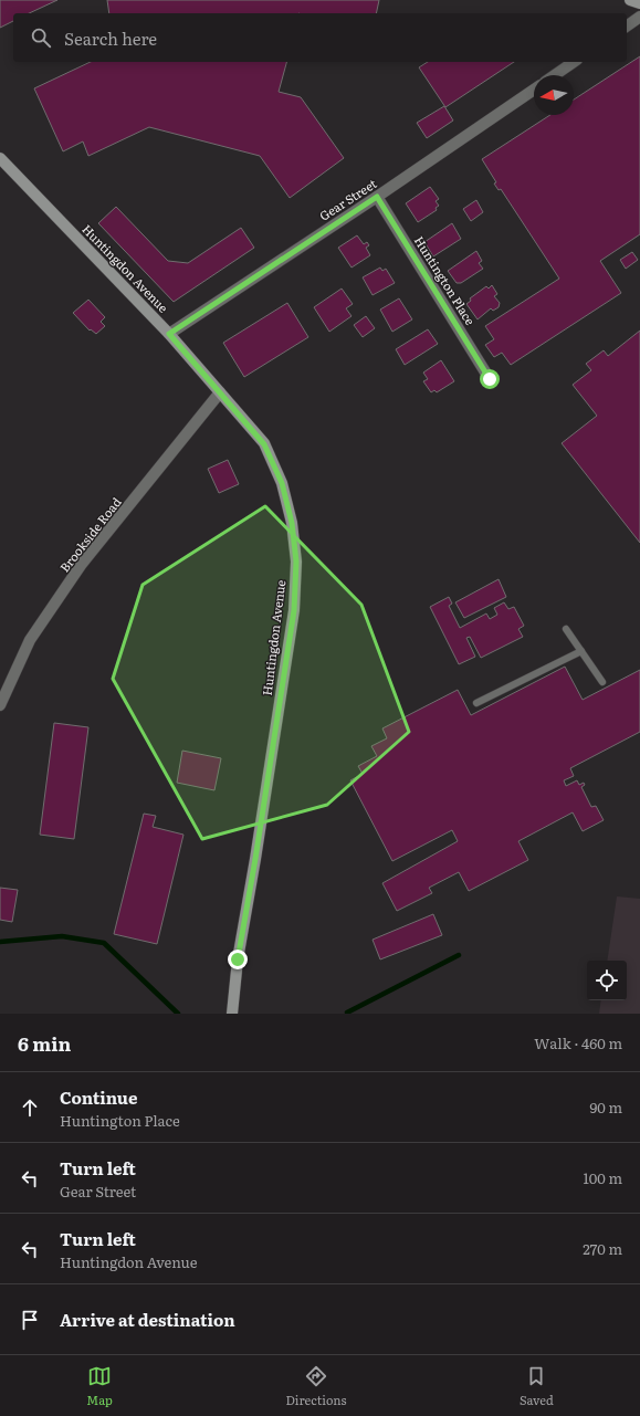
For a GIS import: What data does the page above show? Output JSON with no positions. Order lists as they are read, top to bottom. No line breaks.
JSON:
{"streets":{"main road":["Huntingdon Avenue"],"street":["Gear Street","Huntington Place","Brookside Road"]},"crossings":[["Gear Street","Huntingdon Avenue"],["Gear Street","Huntington Place"],["Huntingdon Avenue","Brookside Road"]],"north":"left","page":{"search":"Search here","heading":["6 min","Walk · 460 m"],"list":[["Continue","Huntington Place","90 m"],["Turn left","Gear Street","100 m"],["Turn left","Huntingdon Avenue","270 m"],"Arrive at destination"],"nav":["Map","Directions","Saved"]}}
